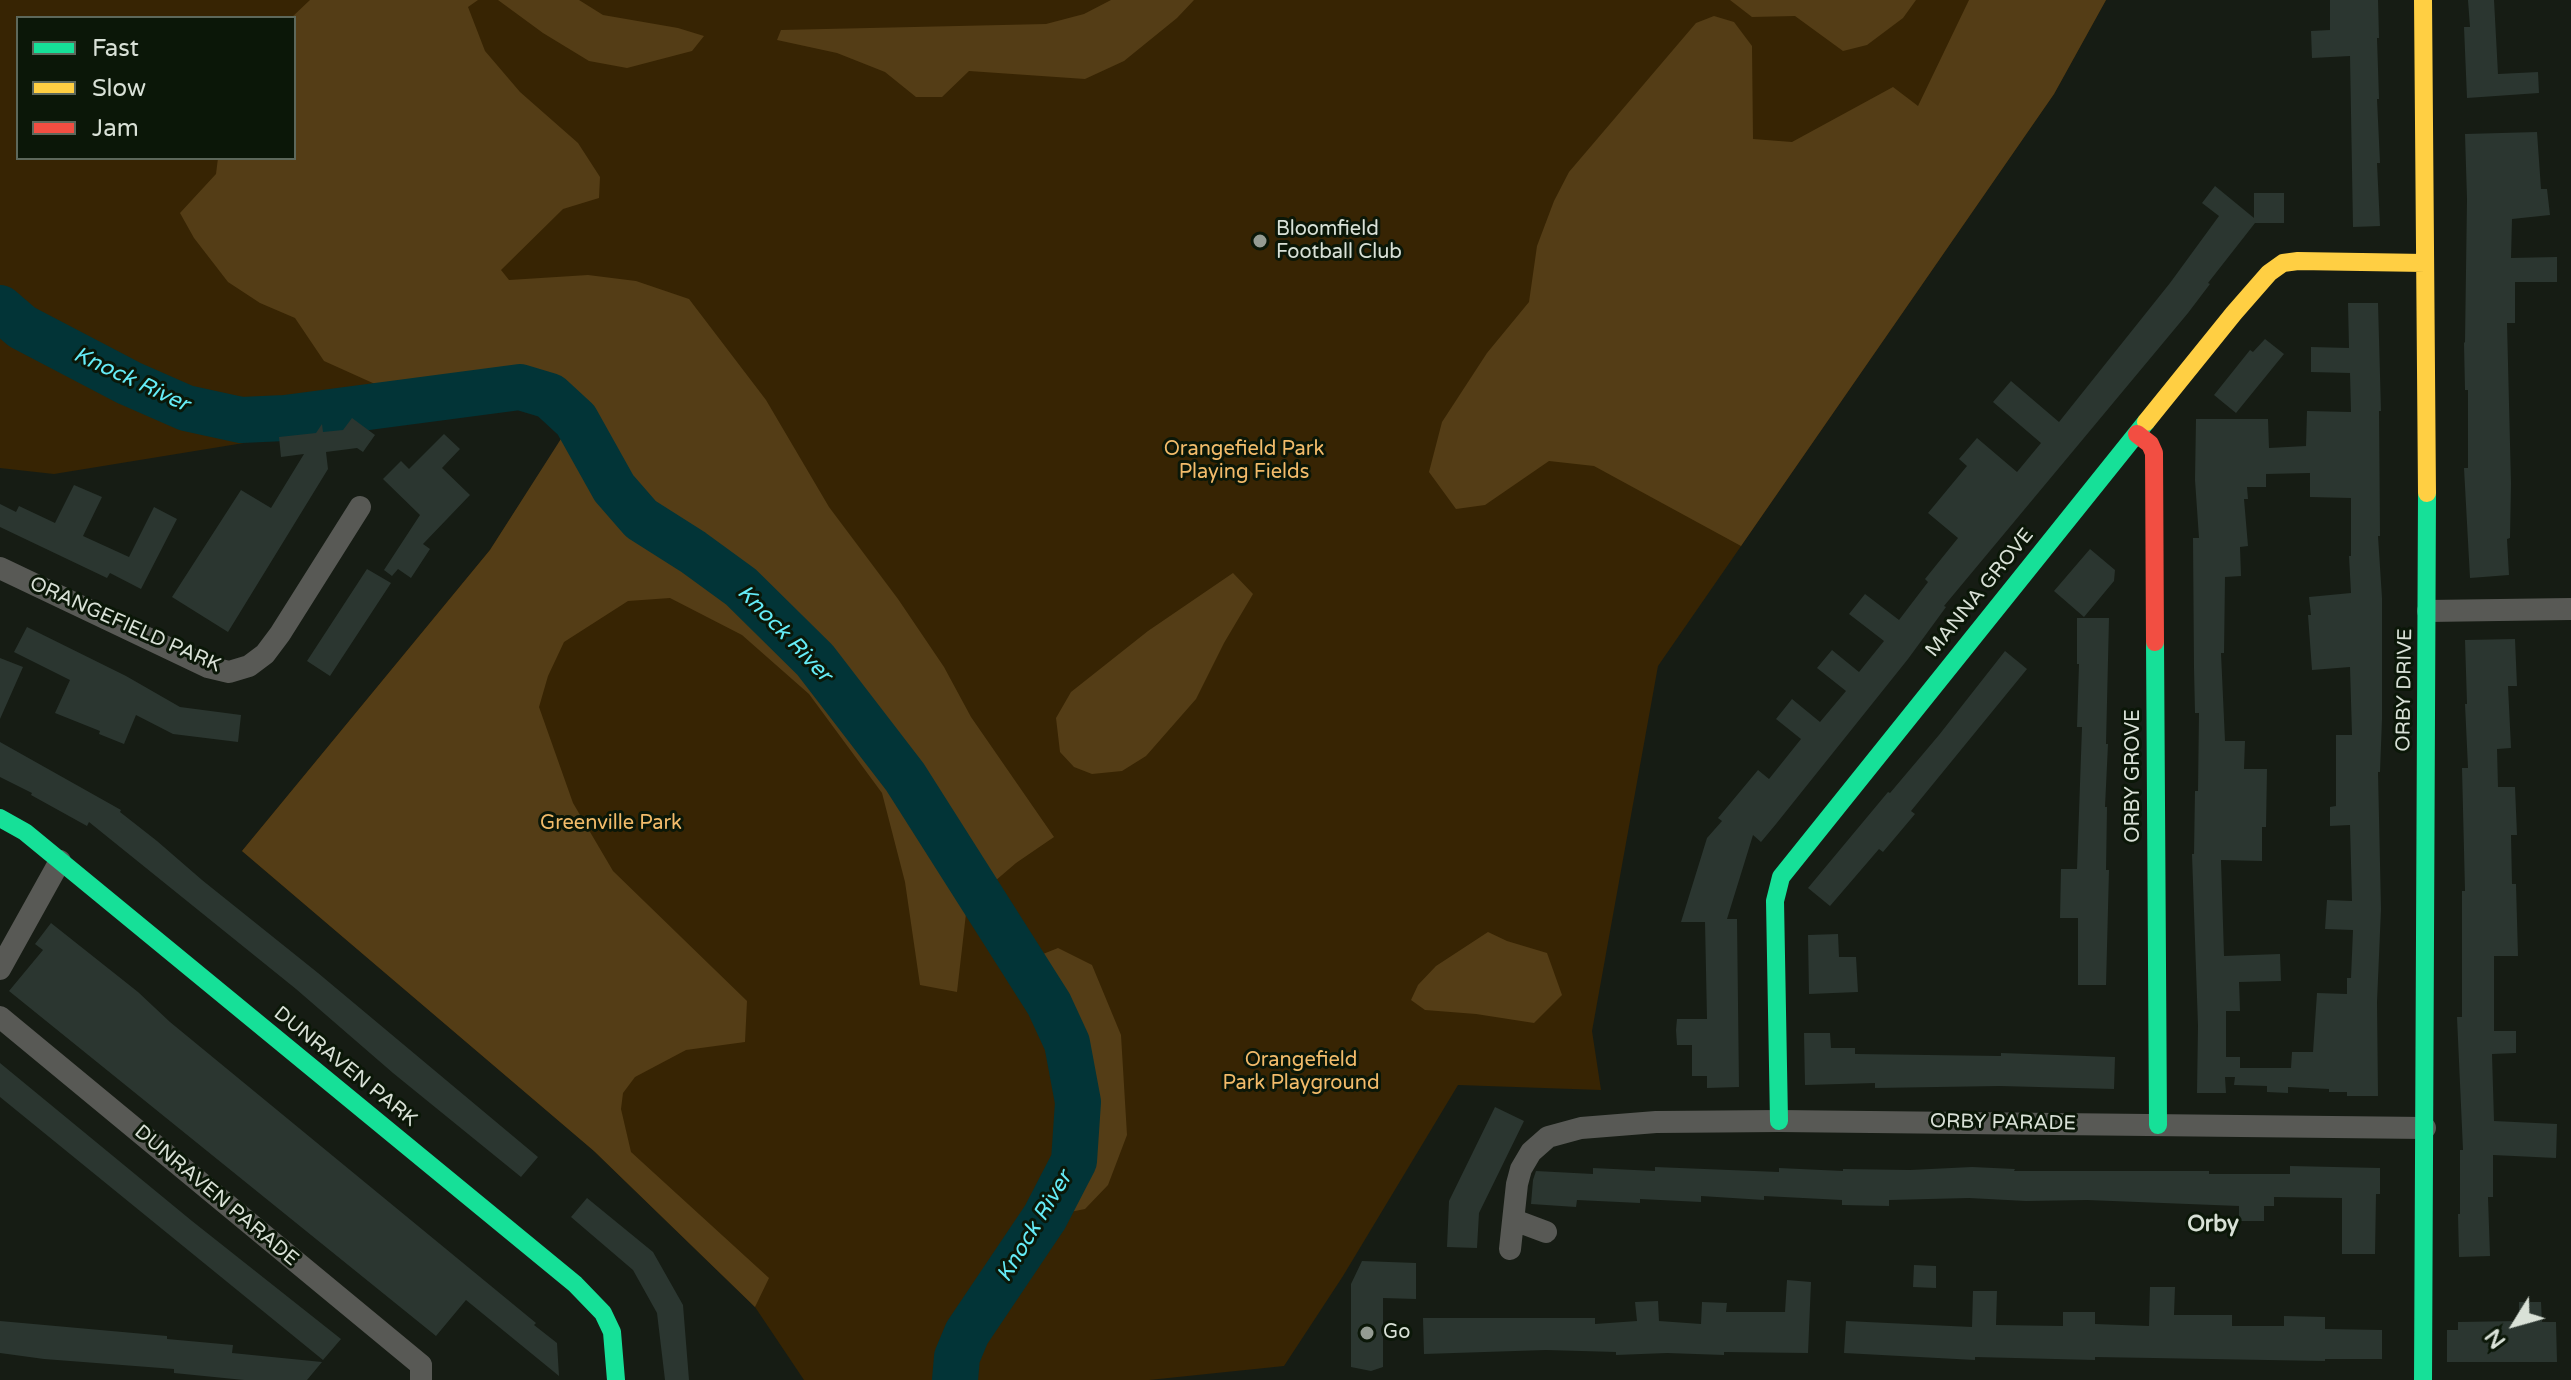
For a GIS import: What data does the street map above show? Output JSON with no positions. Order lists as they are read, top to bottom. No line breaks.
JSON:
{"streets":{"street":["MANNA GROVE","ORANGEFIELD PARK","ORBY DRIVE","ORBY GROVE","DUNRAVEN PARK","ORBY PARADE","DUNRAVEN PARADE"]},"crossings":[["MANNA GROVE","ORBY DRIVE"],["MANNA GROVE","ORBY GROVE"],["MANNA GROVE","ORBY PARADE"],["ORBY DRIVE","ORBY PARADE"],["ORBY GROVE","ORBY PARADE"]],"districts":["Orby"],"water":["Knock River"],"parks":["Orangefield Park Playing Fields","Greenville Park","Orangefield Park Playground"],"places":["Bloomfield Football Club","Go"],"legend":["Fast","Slow","Jam"],"north":"bottom left"}
